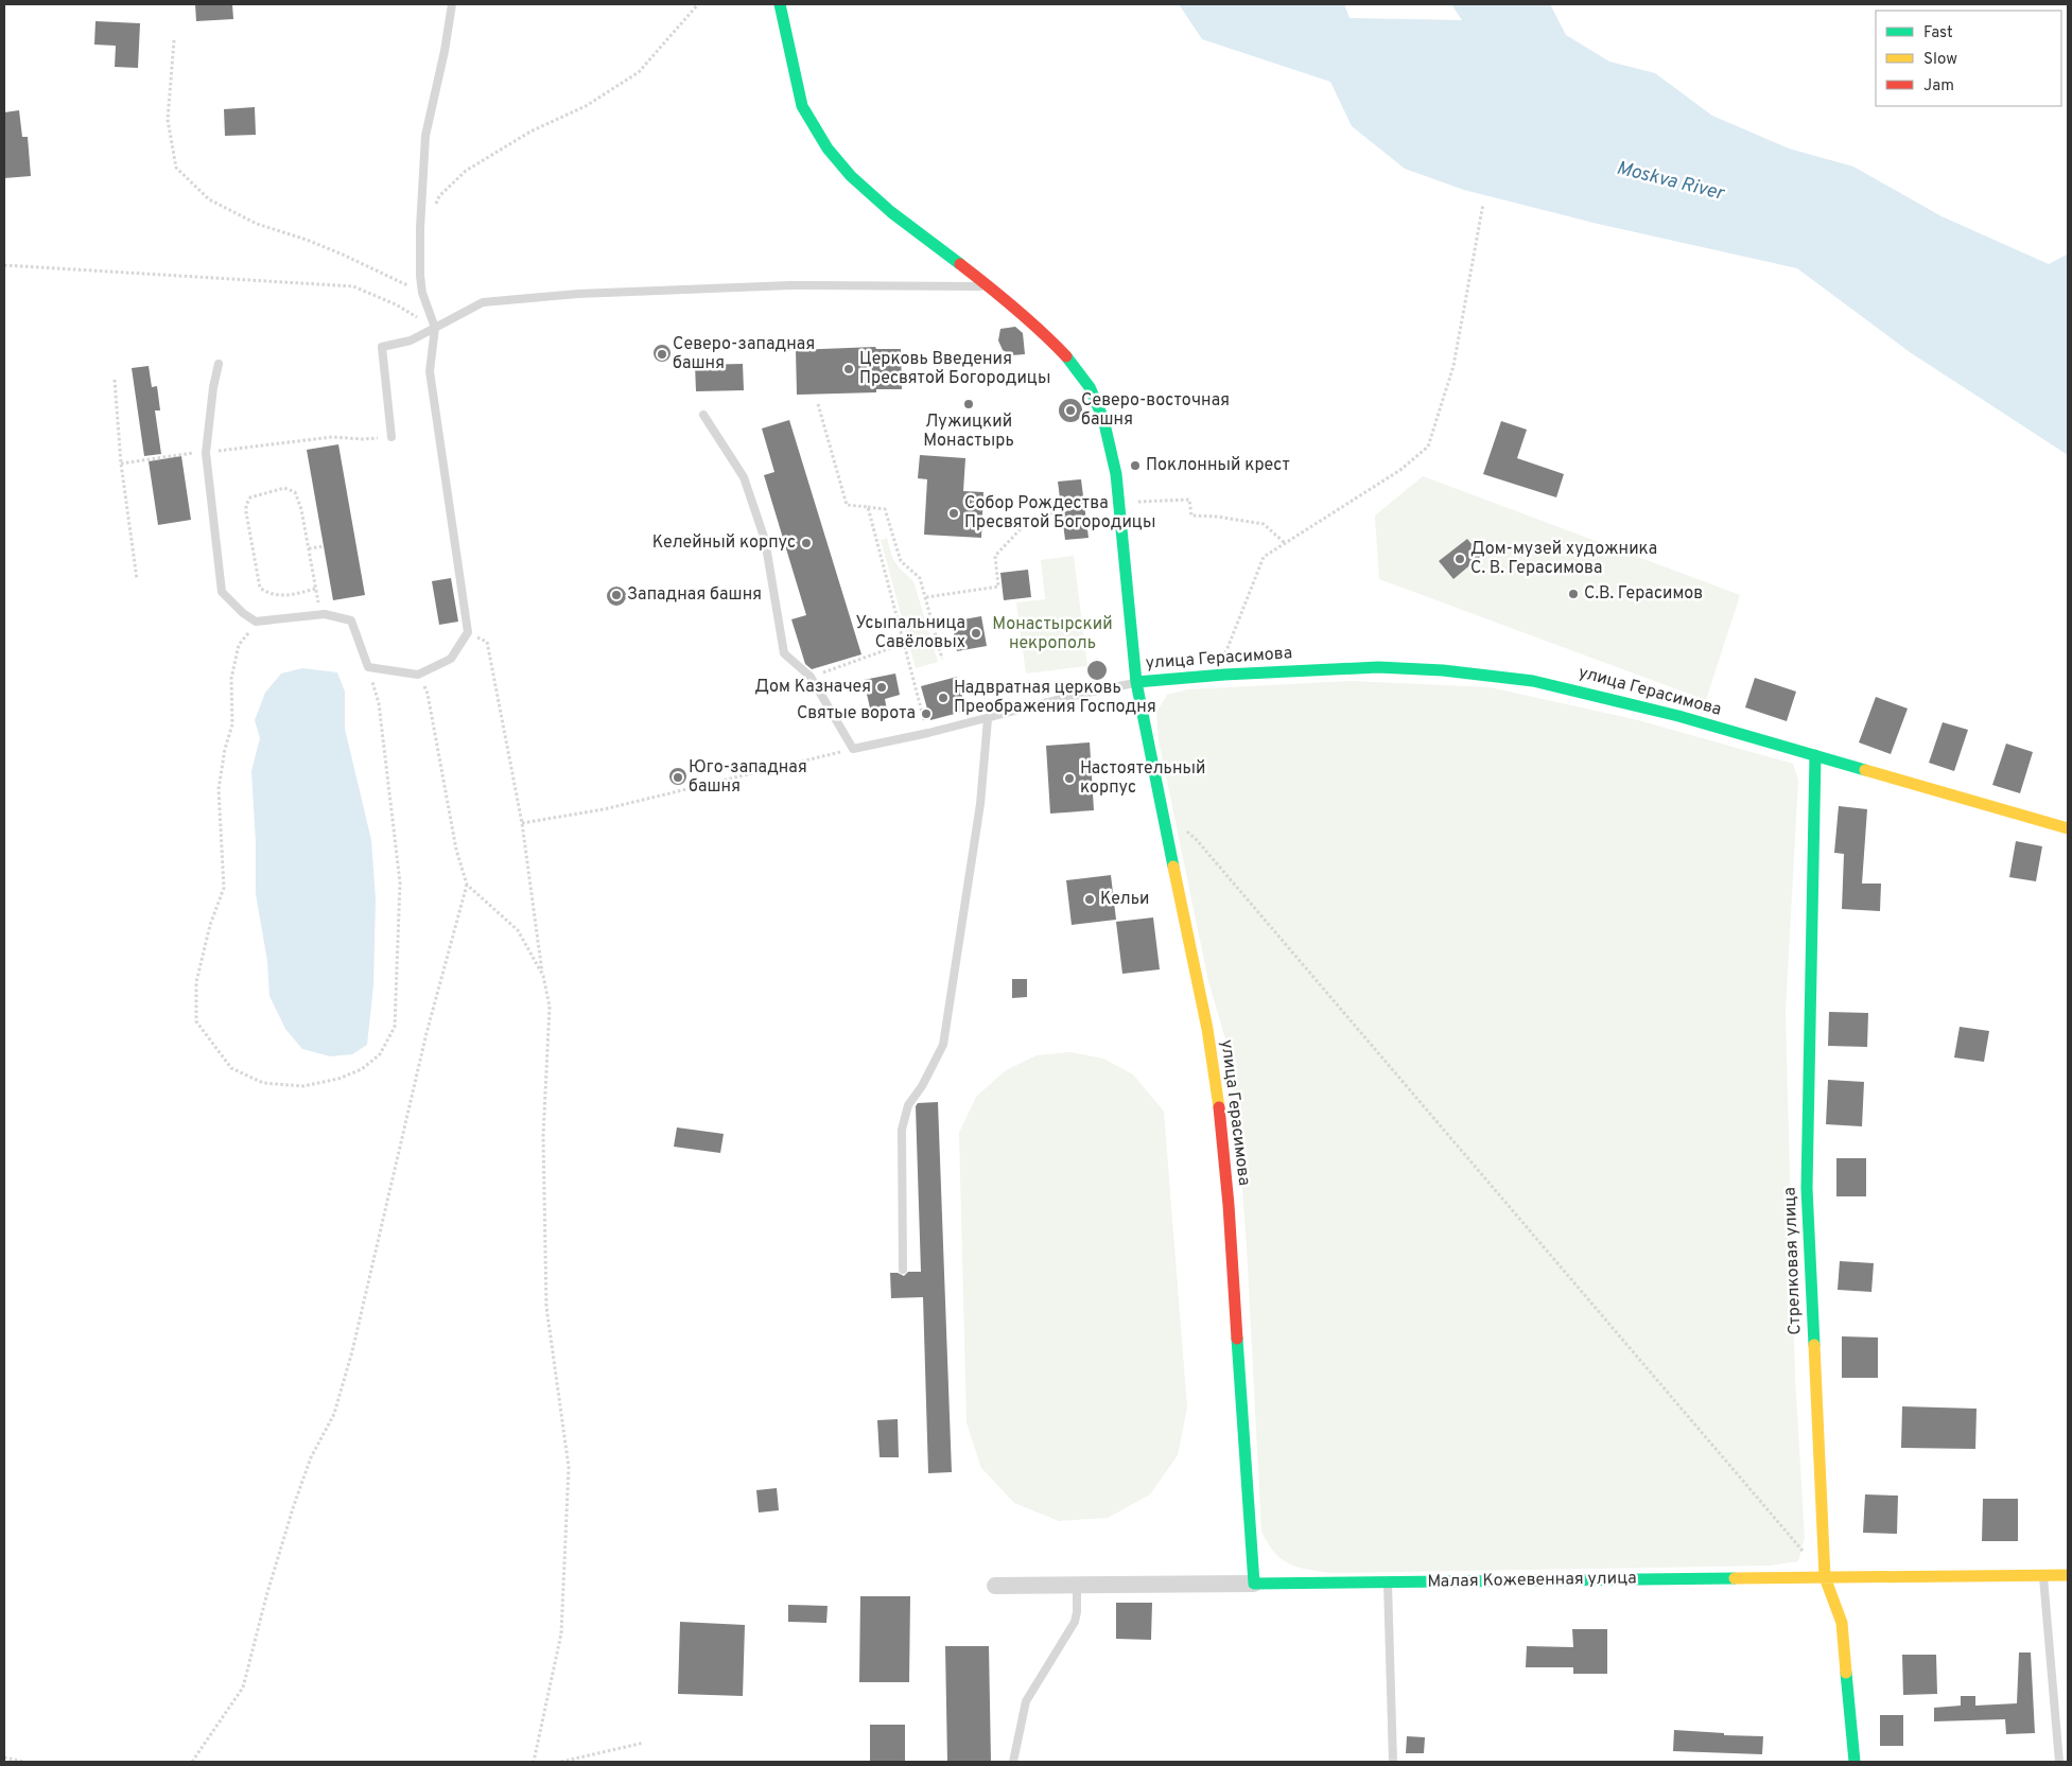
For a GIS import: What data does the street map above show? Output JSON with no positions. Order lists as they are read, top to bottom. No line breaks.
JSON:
{"streets":{"street":["улица Герасимова","Стрелковая улица","Малая Кожевенная улица"]},"crossings":[["улица Герасимова","Стрелковая улица"],["улица Герасимова","Малая Кожевенная улица"],["Стрелковая улица","Малая Кожевенная улица"]],"water":["Moskva River"],"parks":["Монастырский некрополь"],"places":["Северо-западная башня","Церковь Введения Пресвятой Богородицы","Лужицкий Монастырь","Северо-восточная башня","Поклонный крест","Собор Рождества Пресвятой Богородицы","Келейный корпус","Дом-музей художника С. В. Герасимова","С.В. Герасимов","Западная башня","Усыпальница Савёловых","Дом Казначея","Надвратная церковь Преображения Господня","Святые ворота","Юго-западная башня","Настоятельный корпус","Кельи"],"legend":["Fast","Slow","Jam"]}
